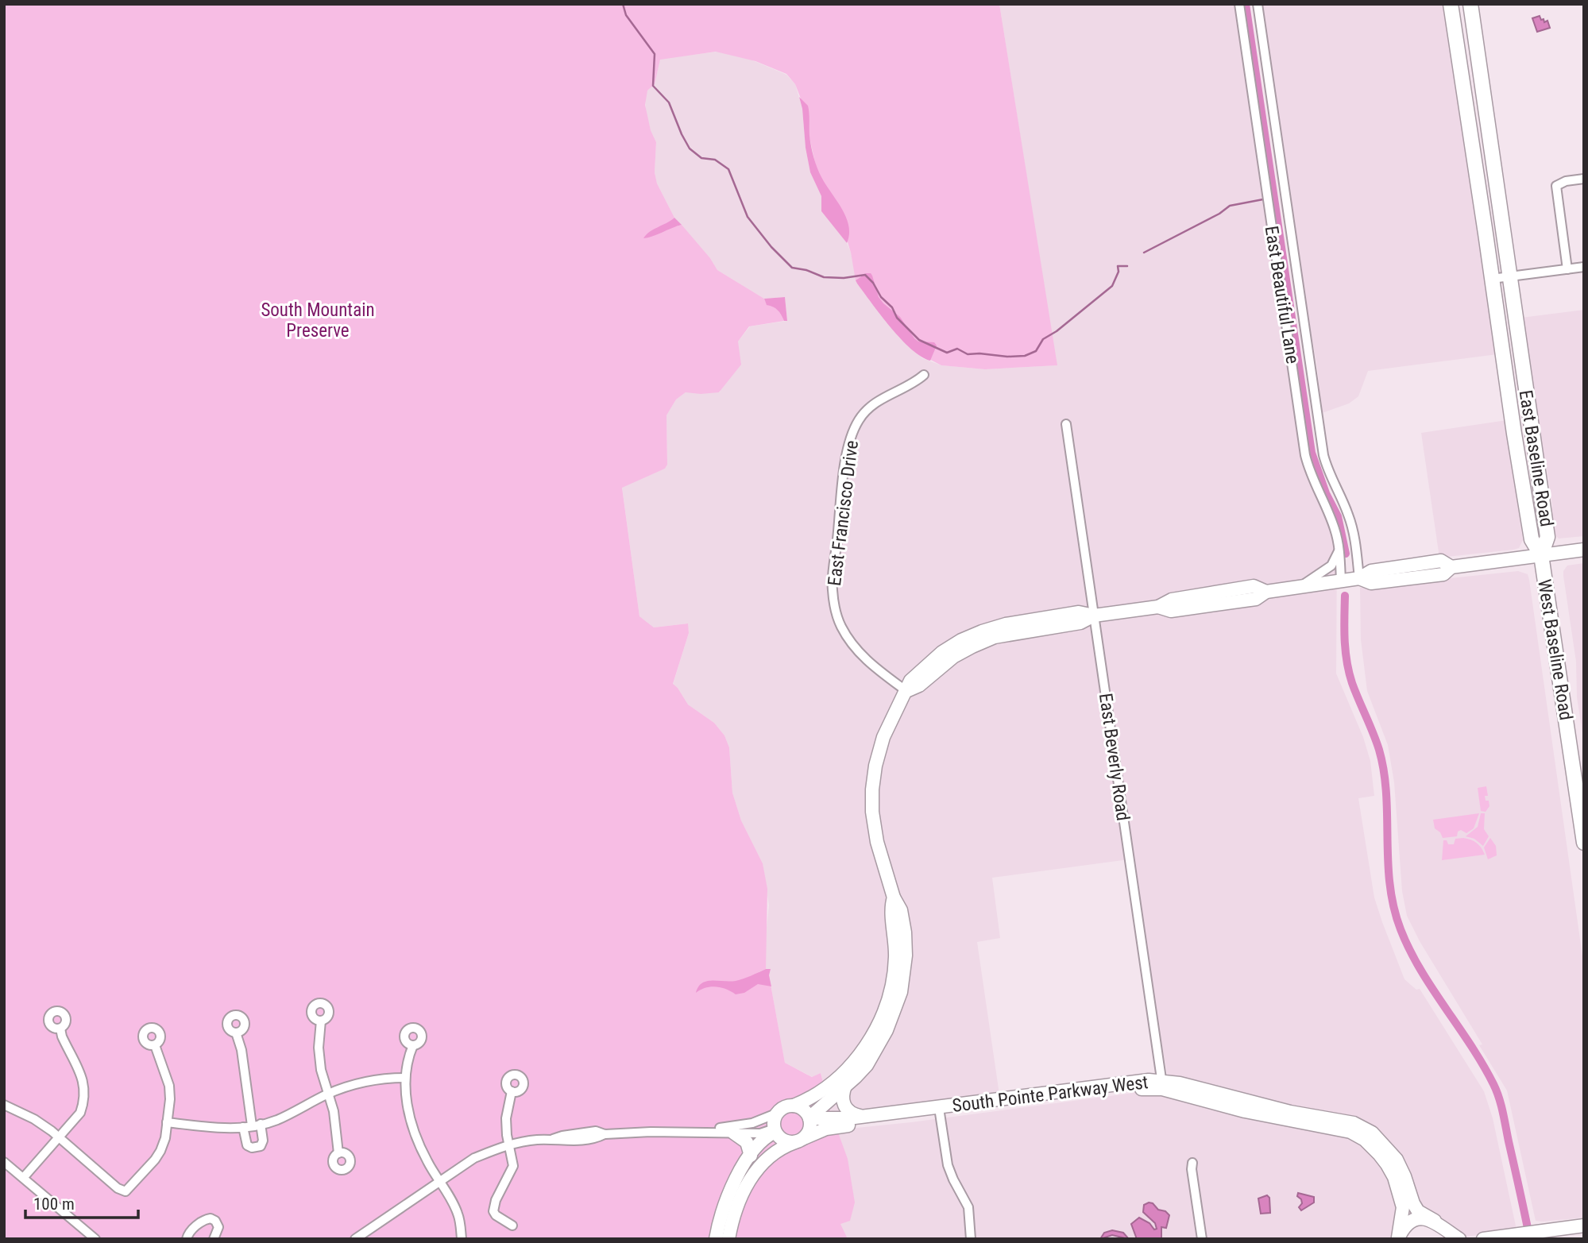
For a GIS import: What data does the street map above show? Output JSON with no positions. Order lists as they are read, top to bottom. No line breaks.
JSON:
{"streets":{"main road":["East Baseline Road","West Baseline Road","South Pointe Parkway West"],"street":["East Beautiful Lane","East Francisco Drive","East Beverly Road"]},"crossings":[["East Baseline Road","West Baseline Road"],["East Beverly Road","South Pointe Parkway West"]],"parks":["South Mountain Preserve"],"scale_bar":"100 m"}
